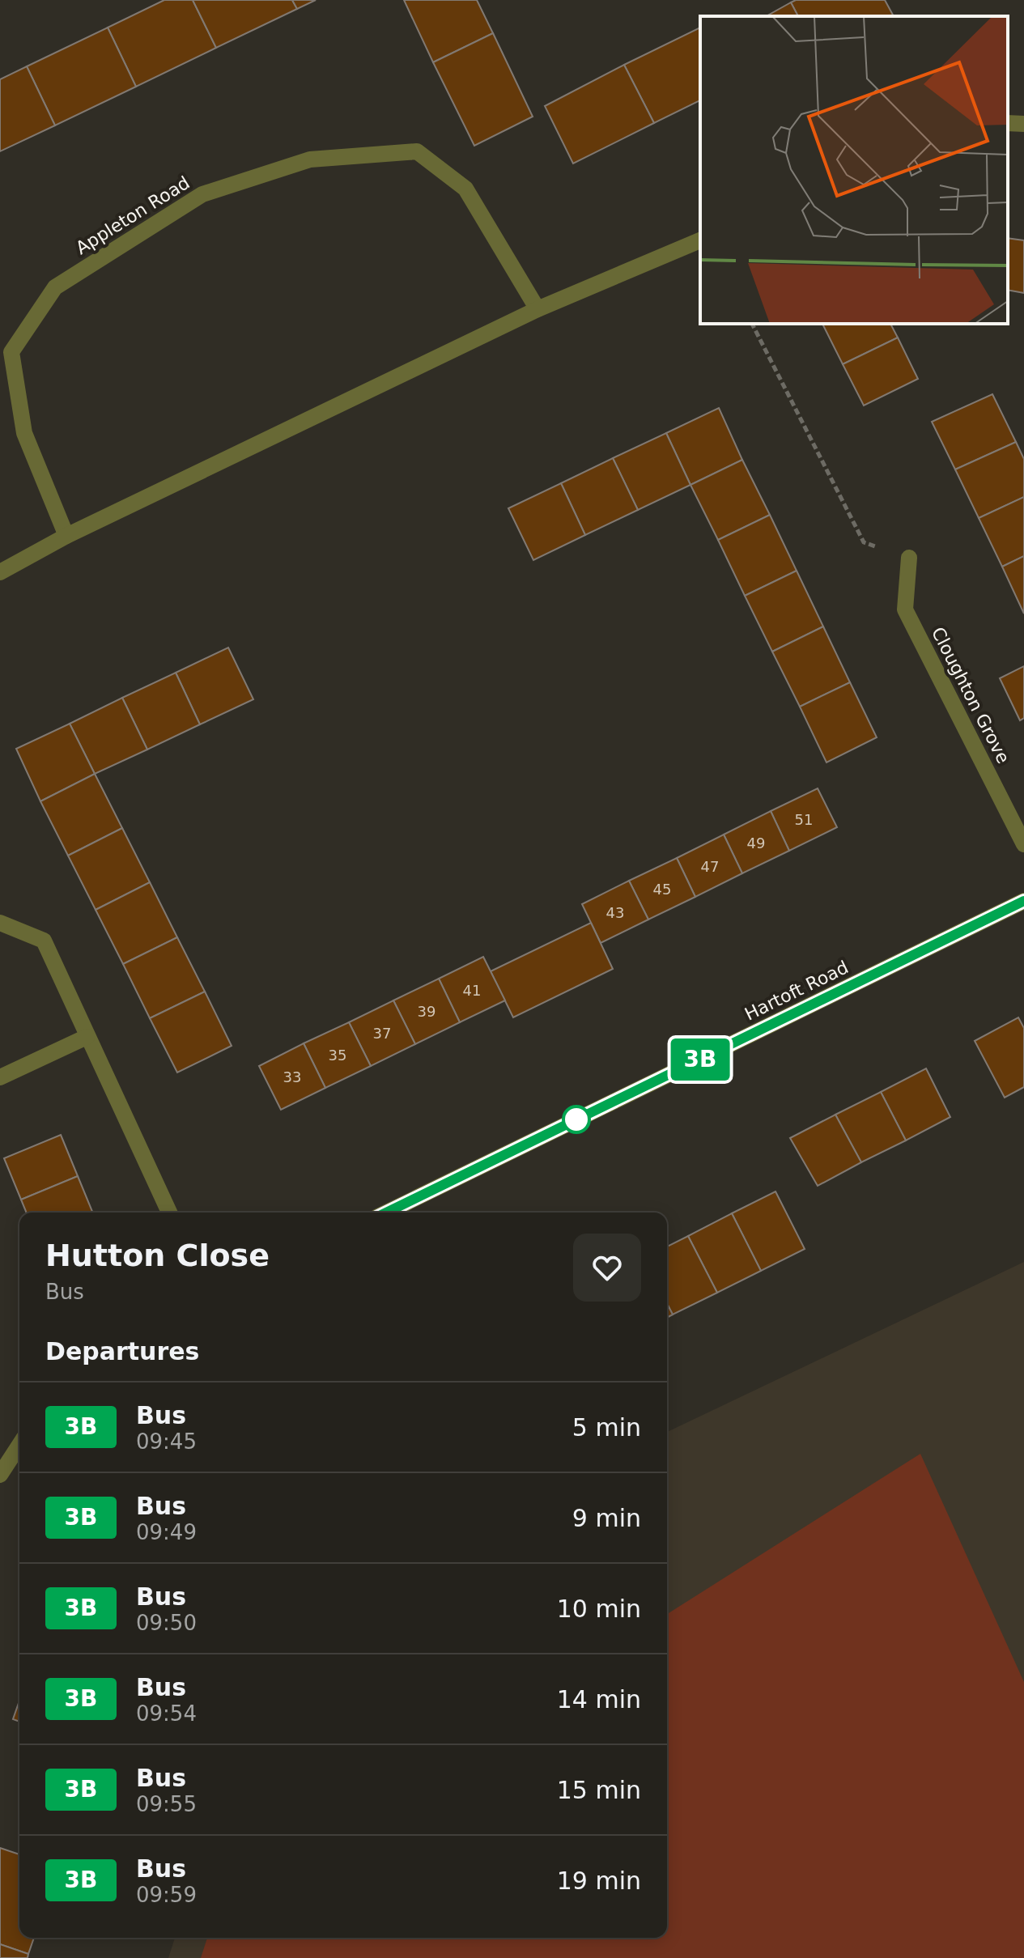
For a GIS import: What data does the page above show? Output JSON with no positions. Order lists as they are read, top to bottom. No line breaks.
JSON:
{"streets":{"street":["Appleton Road","Cloughton Grove","Hartoft Road"]},"lines":["bus line 3B"],"house_numbers":["51","49","47","45","43","41","39","37","35","33"],"page":{"on_map":"3B","heading":[["Hutton Close","Bus"],"Departures"],"list":[{"mark":"3B","name":"Bus","note":"09:45","value":"5 min"},{"mark":"3B","name":"Bus","note":"09:49","value":"9 min"},{"mark":"3B","name":"Bus","note":"09:50","value":"10 min"},{"mark":"3B","name":"Bus","note":"09:54","value":"14 min"},{"mark":"3B","name":"Bus","note":"09:55","value":"15 min"},{"mark":"3B","name":"Bus","note":"09:59","value":"19 min"}]}}
